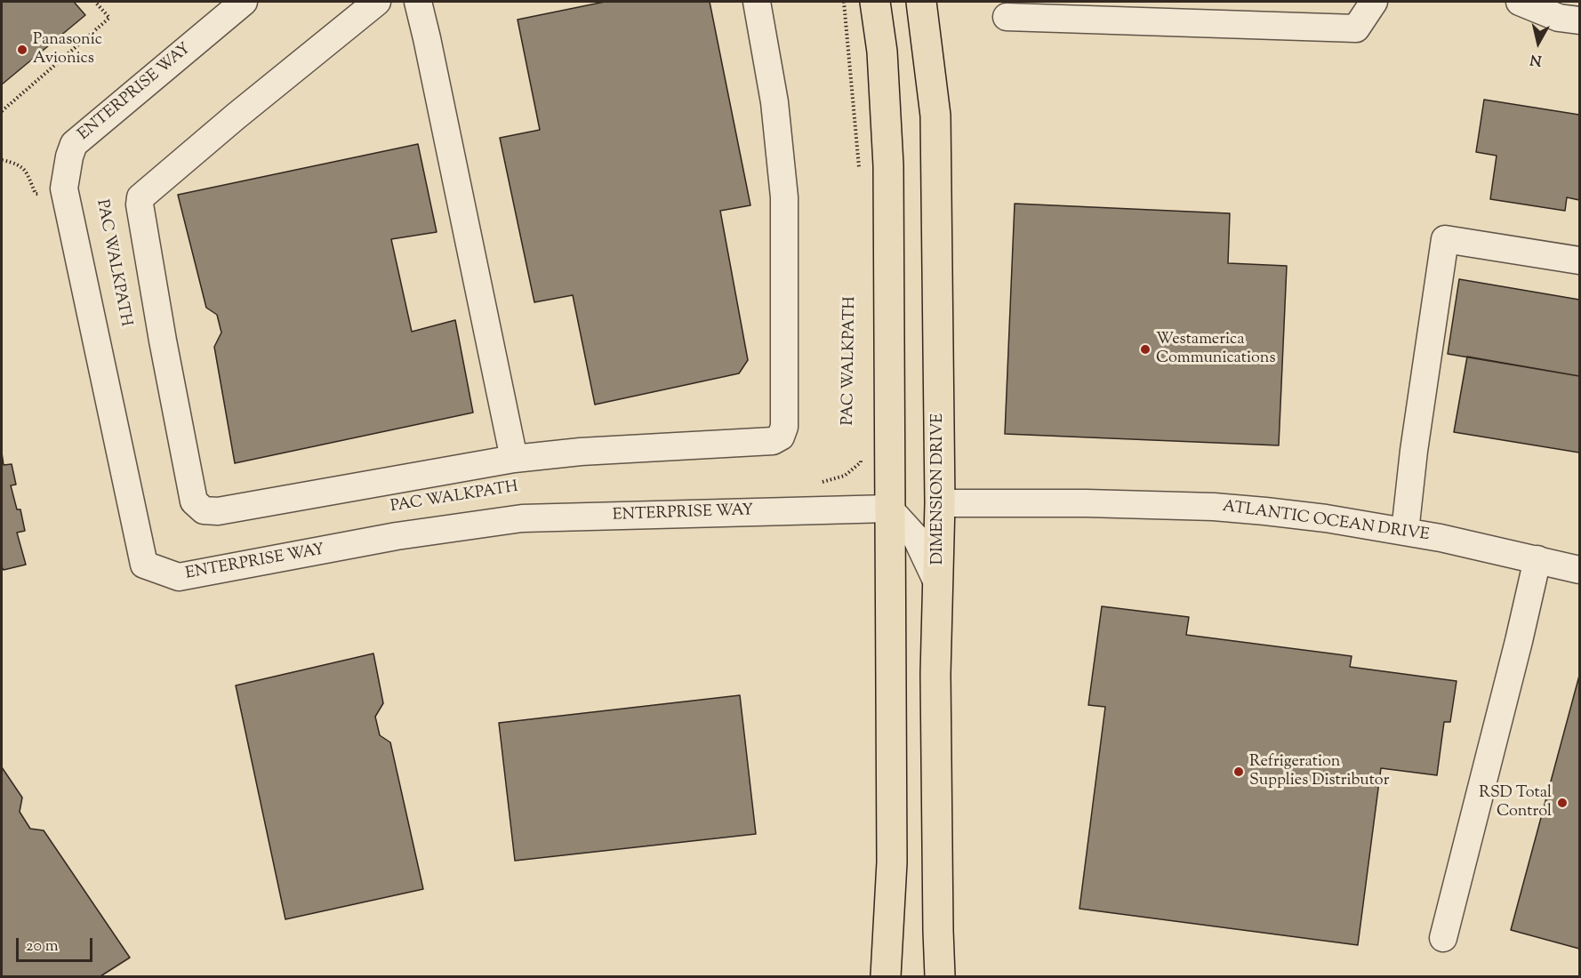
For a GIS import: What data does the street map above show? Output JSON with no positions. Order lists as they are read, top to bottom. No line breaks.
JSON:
{"streets":{"main road":["DIMENSION DRIVE"],"street":["ENTERPRISE WAY","ATLANTIC OCEAN DRIVE"]},"crossings":[["DIMENSION DRIVE","ATLANTIC OCEAN DRIVE"]],"places":["Panasonic Avionics","Westamerica Communications","Refrigeration Supplies Distributor","RSD Total Control"],"scale_bar":"20 m","north":"bottom"}
